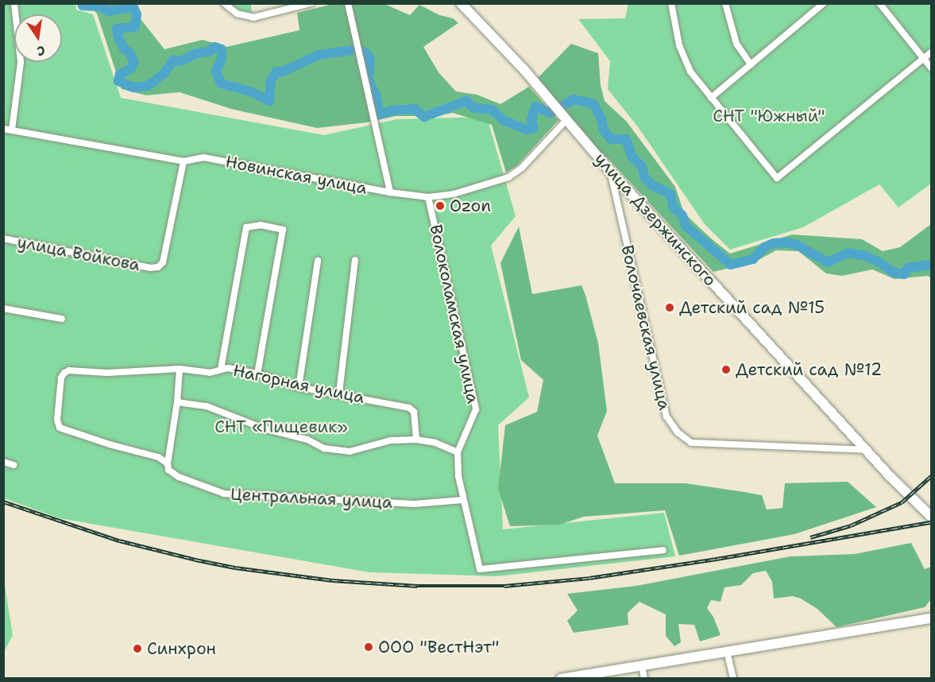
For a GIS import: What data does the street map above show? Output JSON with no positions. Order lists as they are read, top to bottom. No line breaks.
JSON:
{"streets":{"main road":["улица Дзержинского"],"street":["Новинская улица","улица Войкова","Волоколамская улица","Волочаевская улица","Нагорная улица","Центральная улица"]},"crossings":[["Новинская улица","улица Дзержинского"],["Новинская улица","улица Войкова"],["Новинская улица","Волоколамская улица"],["улица Дзержинского","Волочаевская улица"],["Волоколамская улица","Центральная улица"],["Нагорная улица","Центральная улица"]],"parks":["СНТ \"Южный\"","СНТ «Пищевик»"],"places":["Ozon","Детский сад №15","Детский сад №12","ООО \"ВестНэт\"","Синхрон"],"north":"bottom"}
